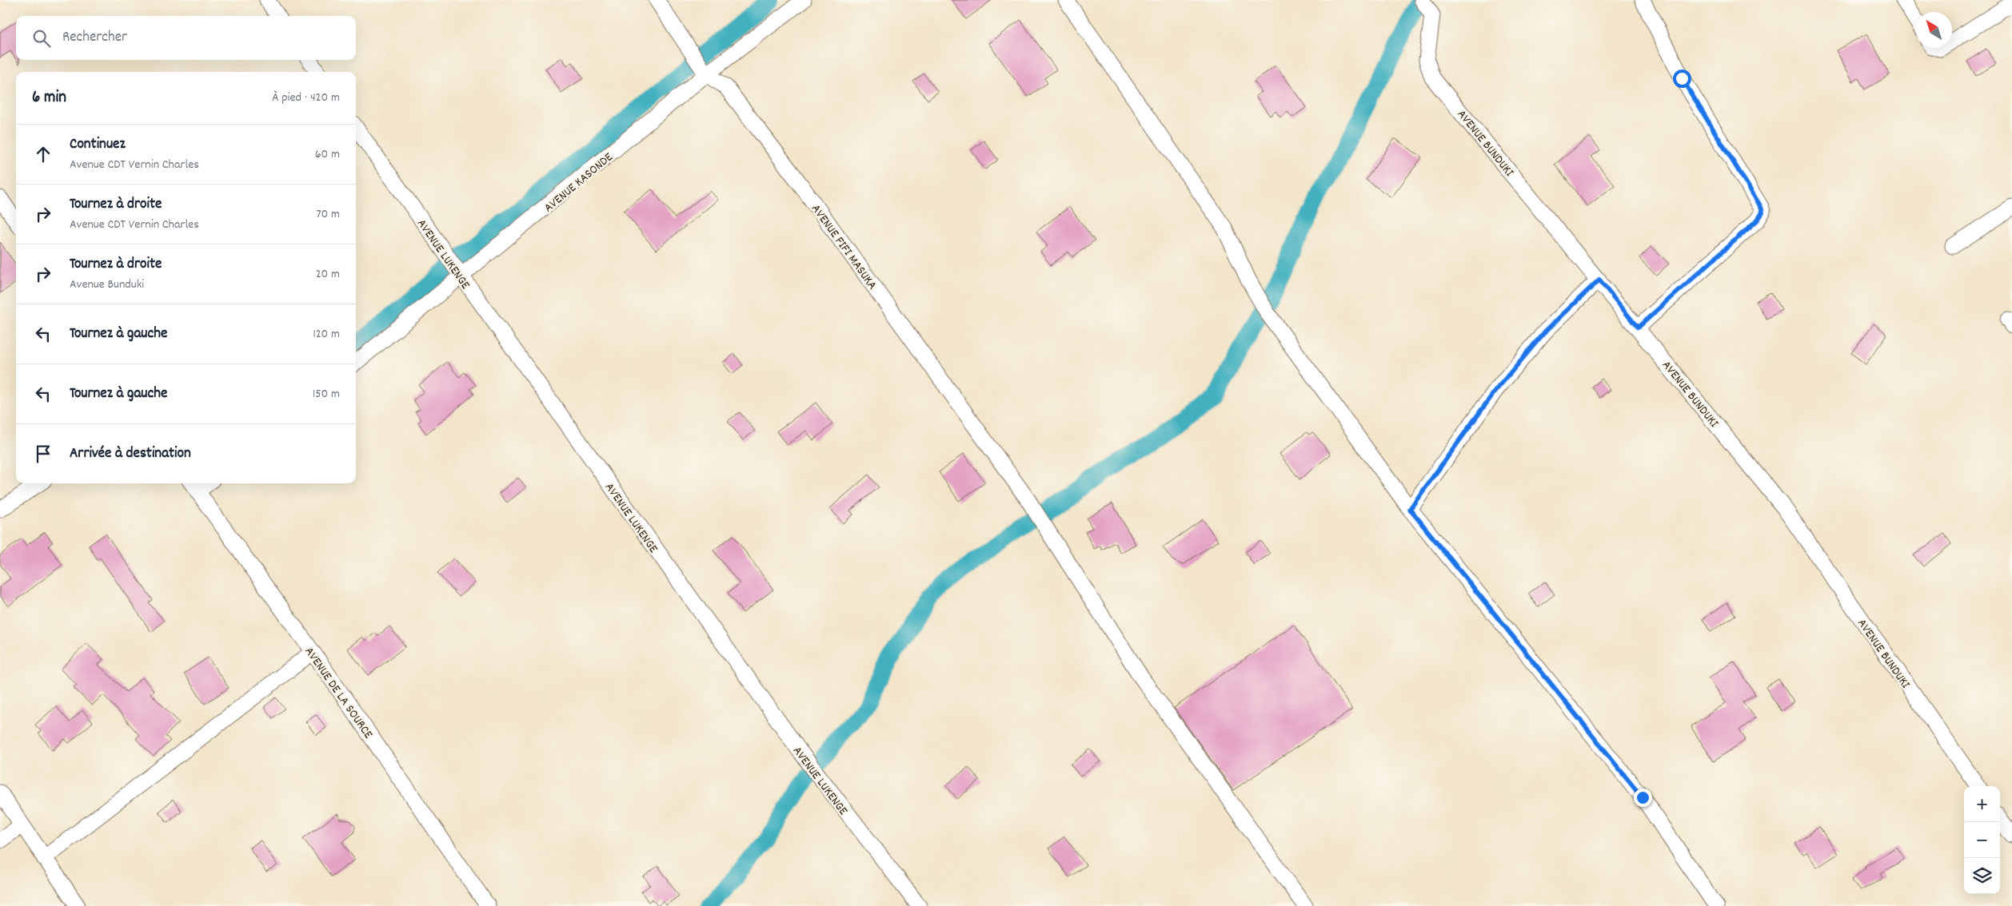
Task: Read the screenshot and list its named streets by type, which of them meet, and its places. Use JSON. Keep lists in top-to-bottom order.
{
  "streets": {
    "street": [
      "AVENUE BUNDUKI",
      "AVENUE KASONDE",
      "AVENUE FIFI MASUKA",
      "AVENUE LUKENGE",
      "AVENUE DE LA SOURCE"
    ]
  },
  "crossings": [
    ["AVENUE KASONDE", "AVENUE FIFI MASUKA"],
    ["AVENUE KASONDE", "AVENUE LUKENGE"]
  ],
  "north": "top left",
  "page": {
    "search": "Rechercher",
    "heading": ["6 min", "À pied · 420 m"],
    "list": [
      ["Continuez", "Avenue CDT Vernin Charles", "60 m"],
      ["Tournez à droite", "Avenue CDT Vernin Charles", "70 m"],
      ["Tournez à droite", "Avenue Bunduki", "20 m"],
      ["Tournez à gauche", "120 m"],
      ["Tournez à gauche", "150 m"],
      "Arrivée à destination"
    ],
    "map_buttons": ["+", "−"]
  }
}
